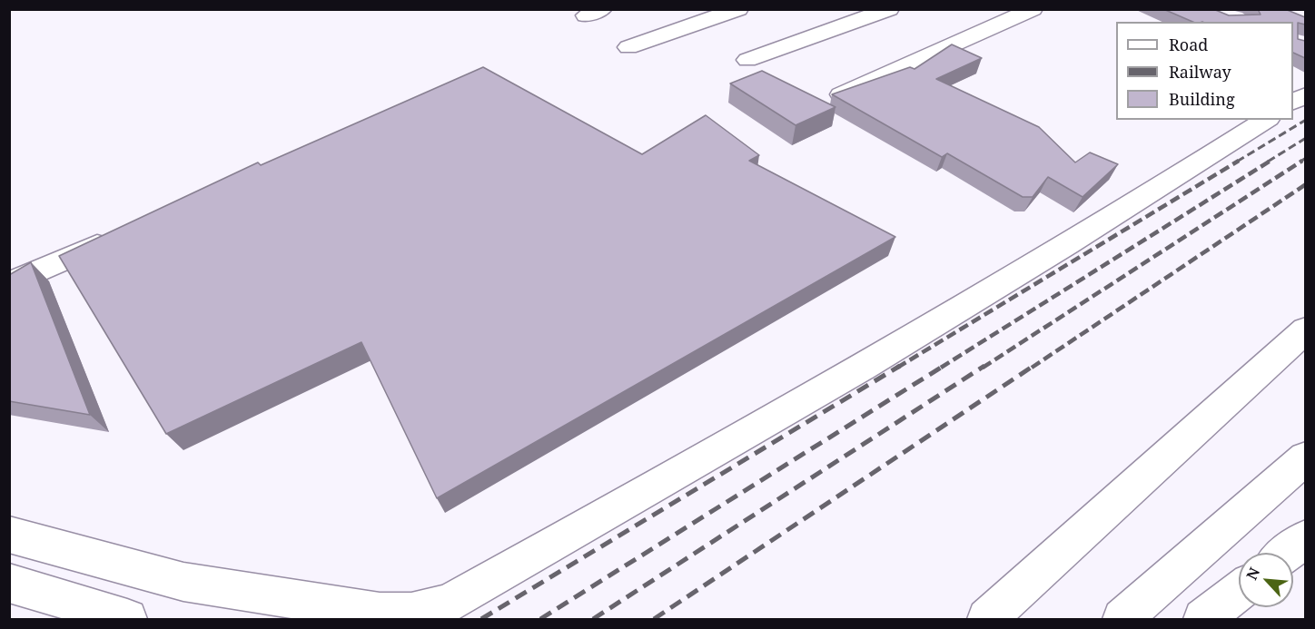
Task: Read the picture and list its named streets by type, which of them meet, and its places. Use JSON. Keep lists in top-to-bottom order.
{
  "legend": ["Road", "Railway", "Building"],
  "north": "top left"
}
